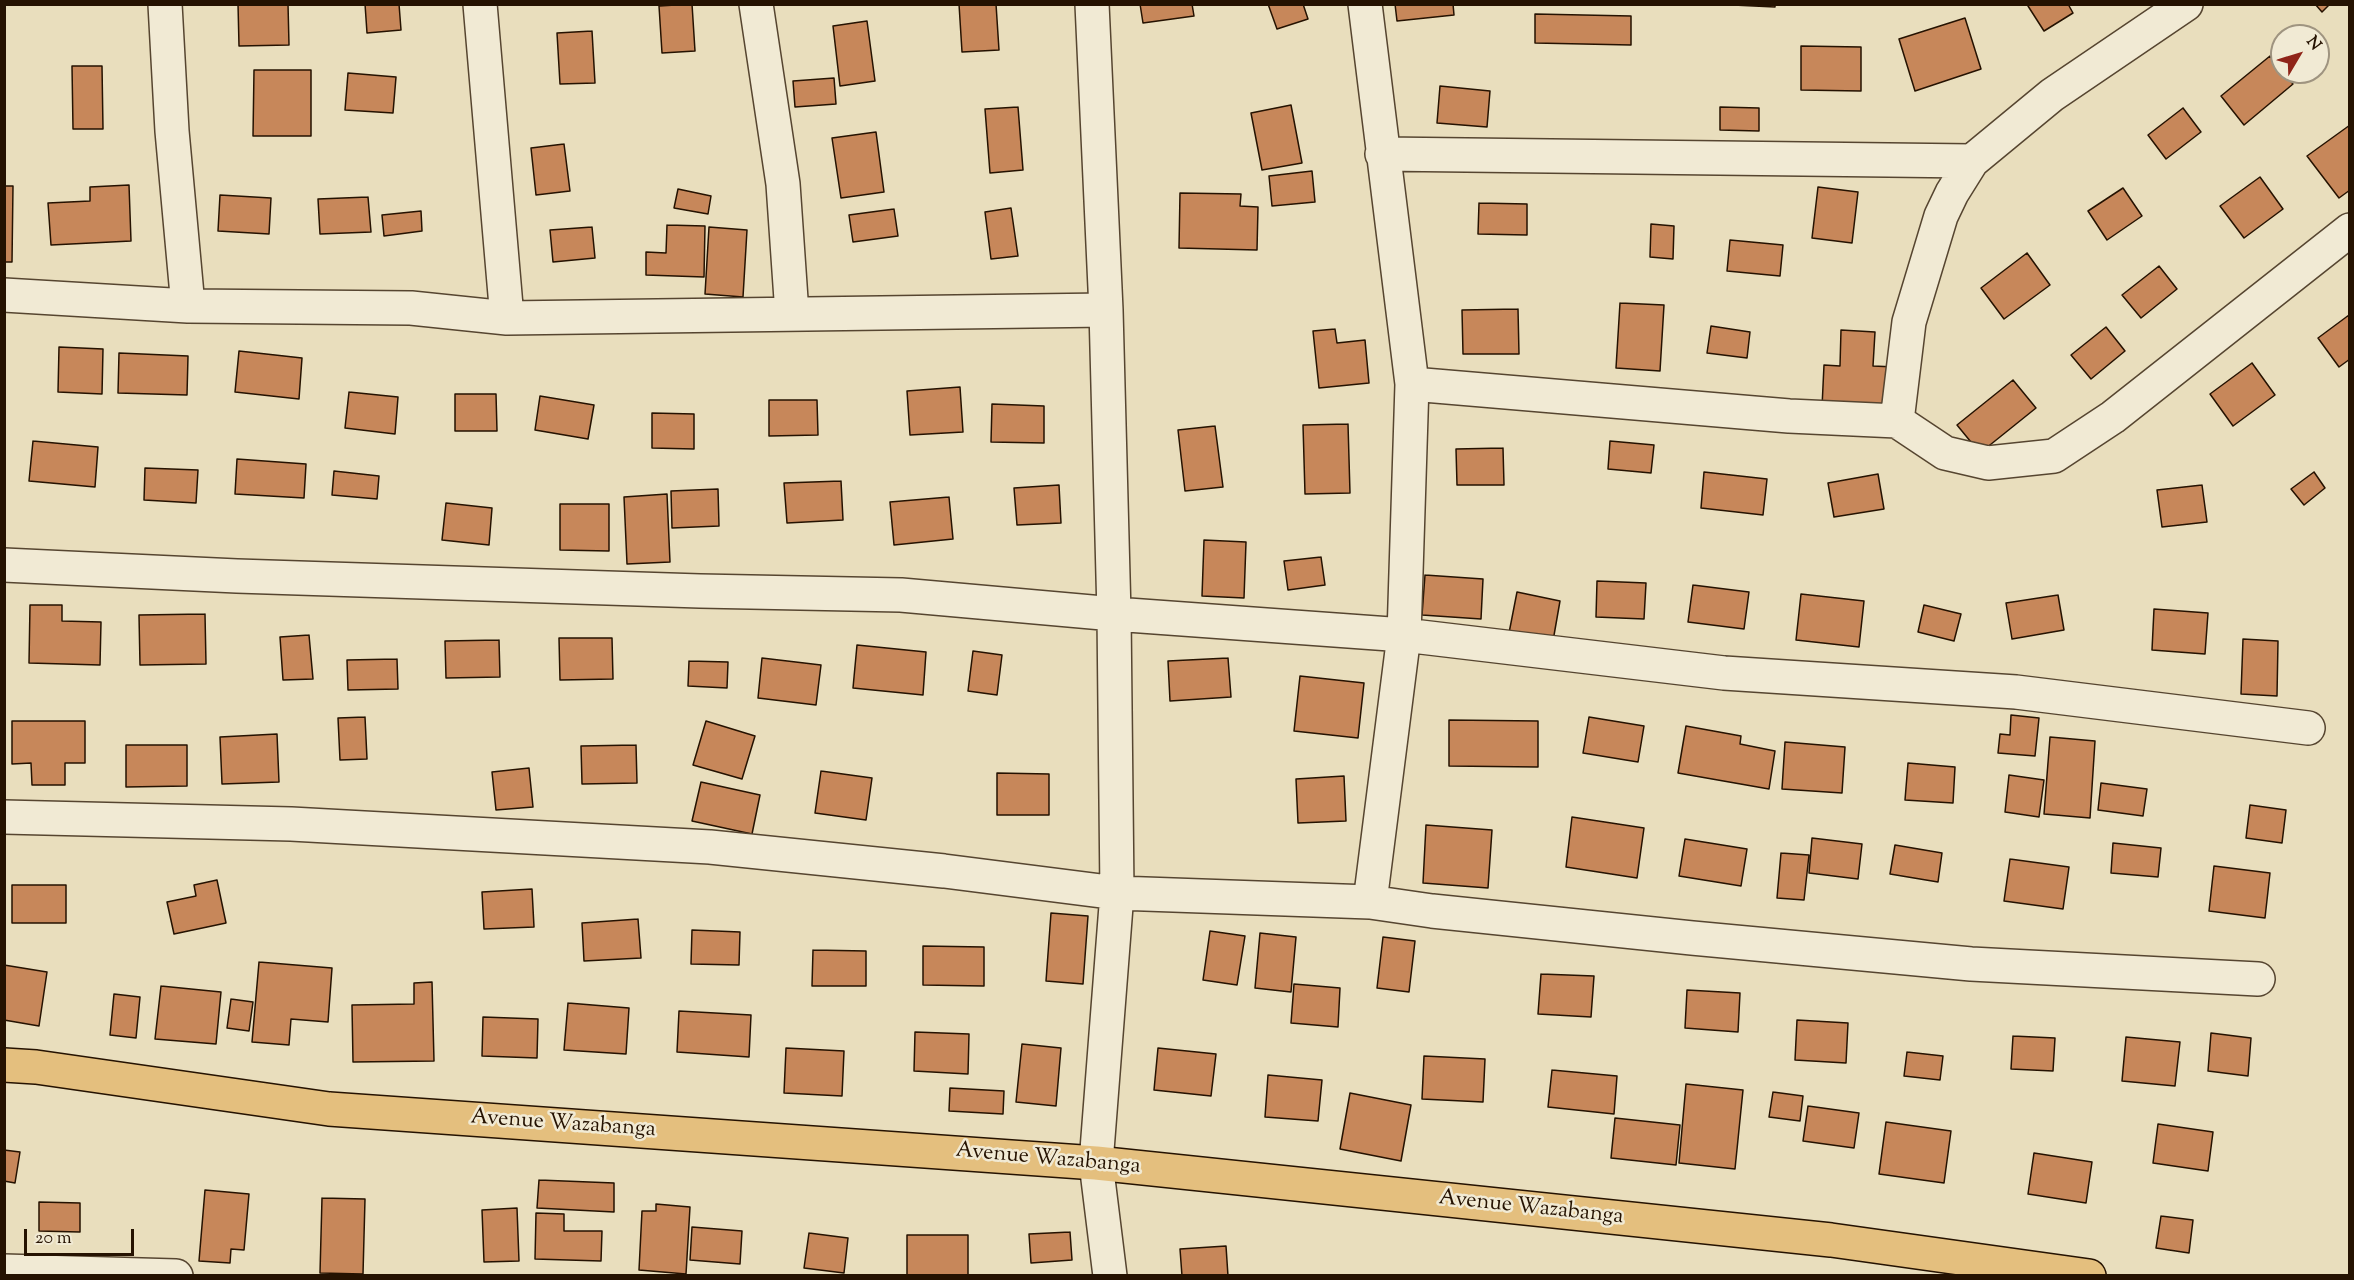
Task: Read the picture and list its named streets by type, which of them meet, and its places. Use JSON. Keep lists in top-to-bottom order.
{
  "streets": {
    "main road": ["Avenue Wazabanga"]
  },
  "scale_bar": "20 m",
  "north": "top right"
}
